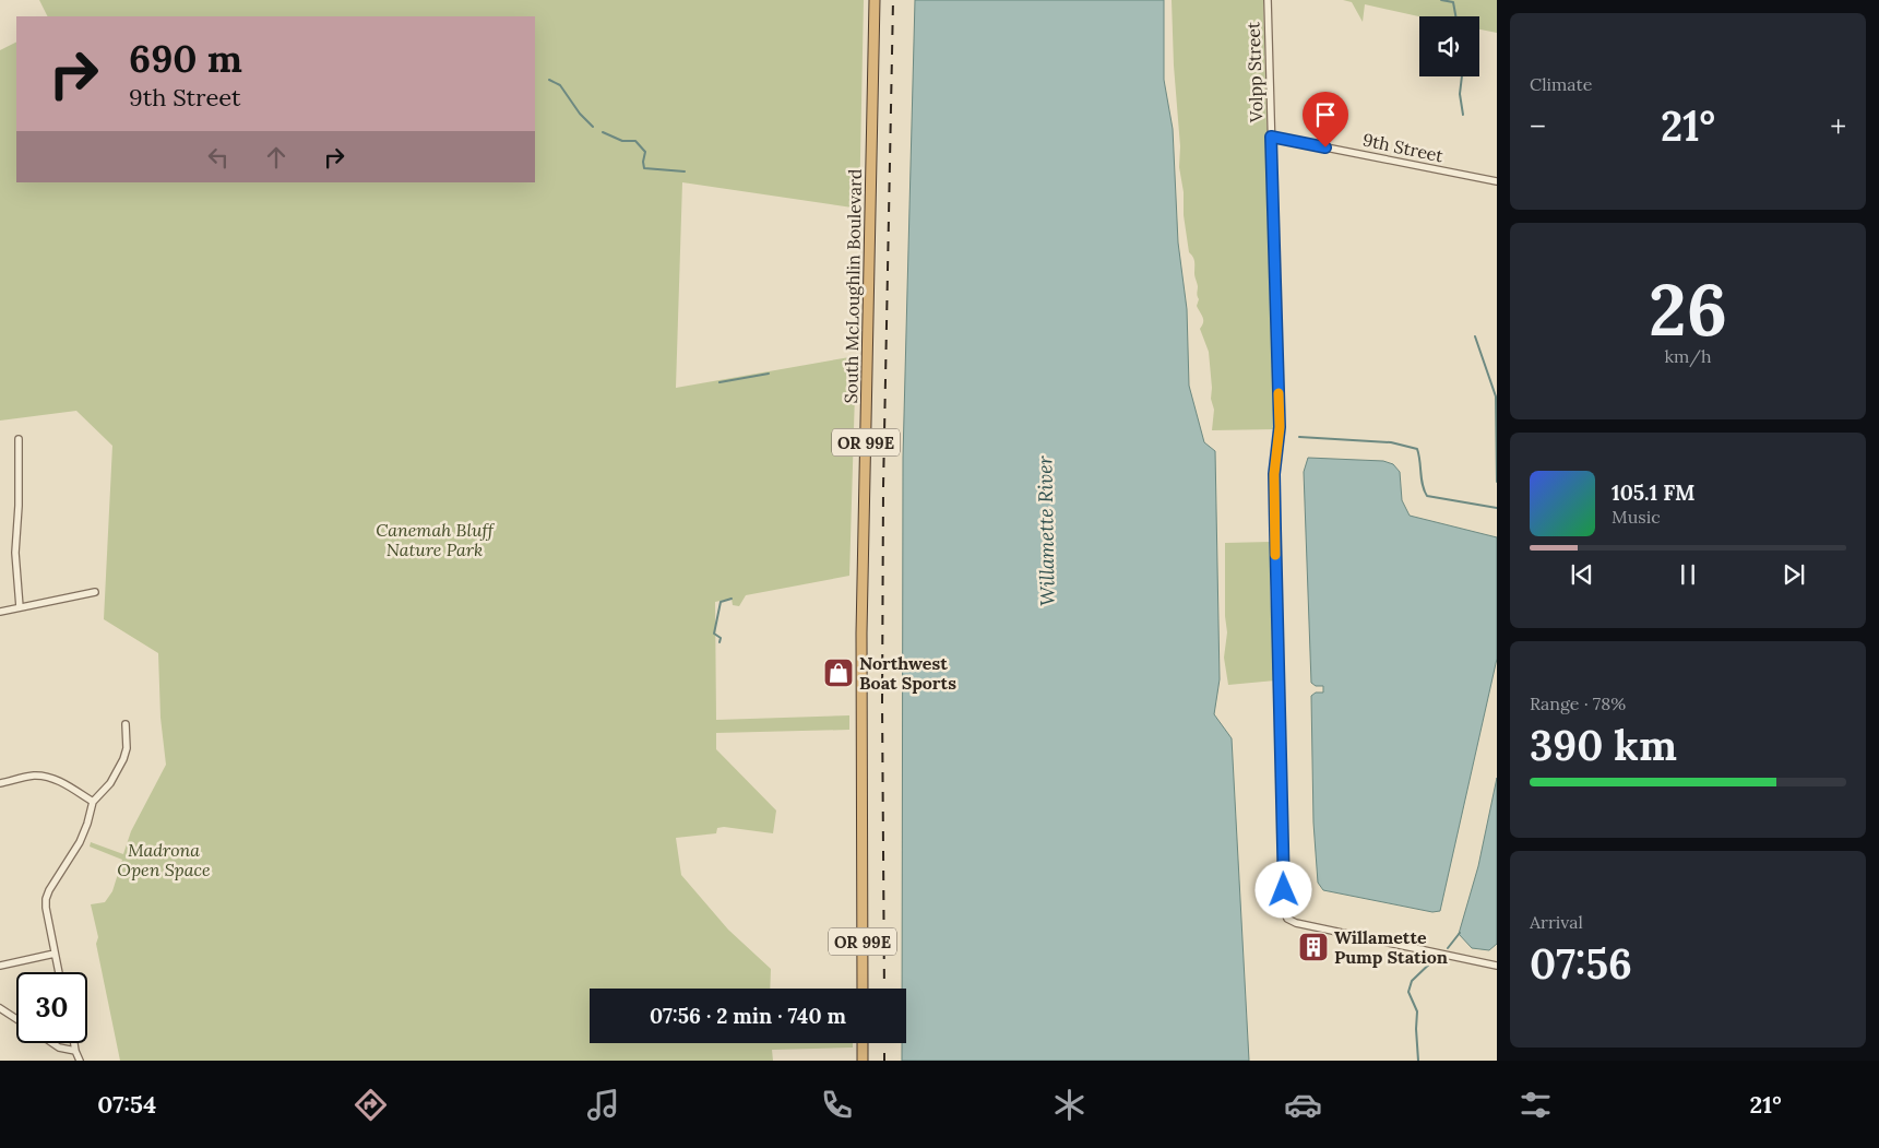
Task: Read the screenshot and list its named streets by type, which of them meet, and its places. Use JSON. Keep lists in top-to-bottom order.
{
  "streets": {
    "highway": ["South McLoughlin Boulevard", "OR 99E"],
    "street": ["Volpp Street", "9th Street"]
  },
  "crossings": [
    ["Volpp Street", "9th Street"]
  ],
  "water": ["Willamette River"],
  "parks": ["Canemah Bluff Nature Park", "Madrona Open Space"],
  "places": {
    "shop": ["Northwest Boat Sports"],
    "building": ["Willamette Pump Station"]
  },
  "page": {
    "tile": [
      "Climate",
      ["26", "km/h"],
      ["Range · 78%", "390 km"],
      ["Arrival", "07:56"]
    ],
    "turn": ["690 m", "9th Street"],
    "heat": ["−", "21°", "+"],
    "song": ["105.1 FM", "Music"],
    "limit": "30",
    "trip": "07:56 · 2 min · 740 m",
    "tabs": ["07:54", "21°"]
  }
}
